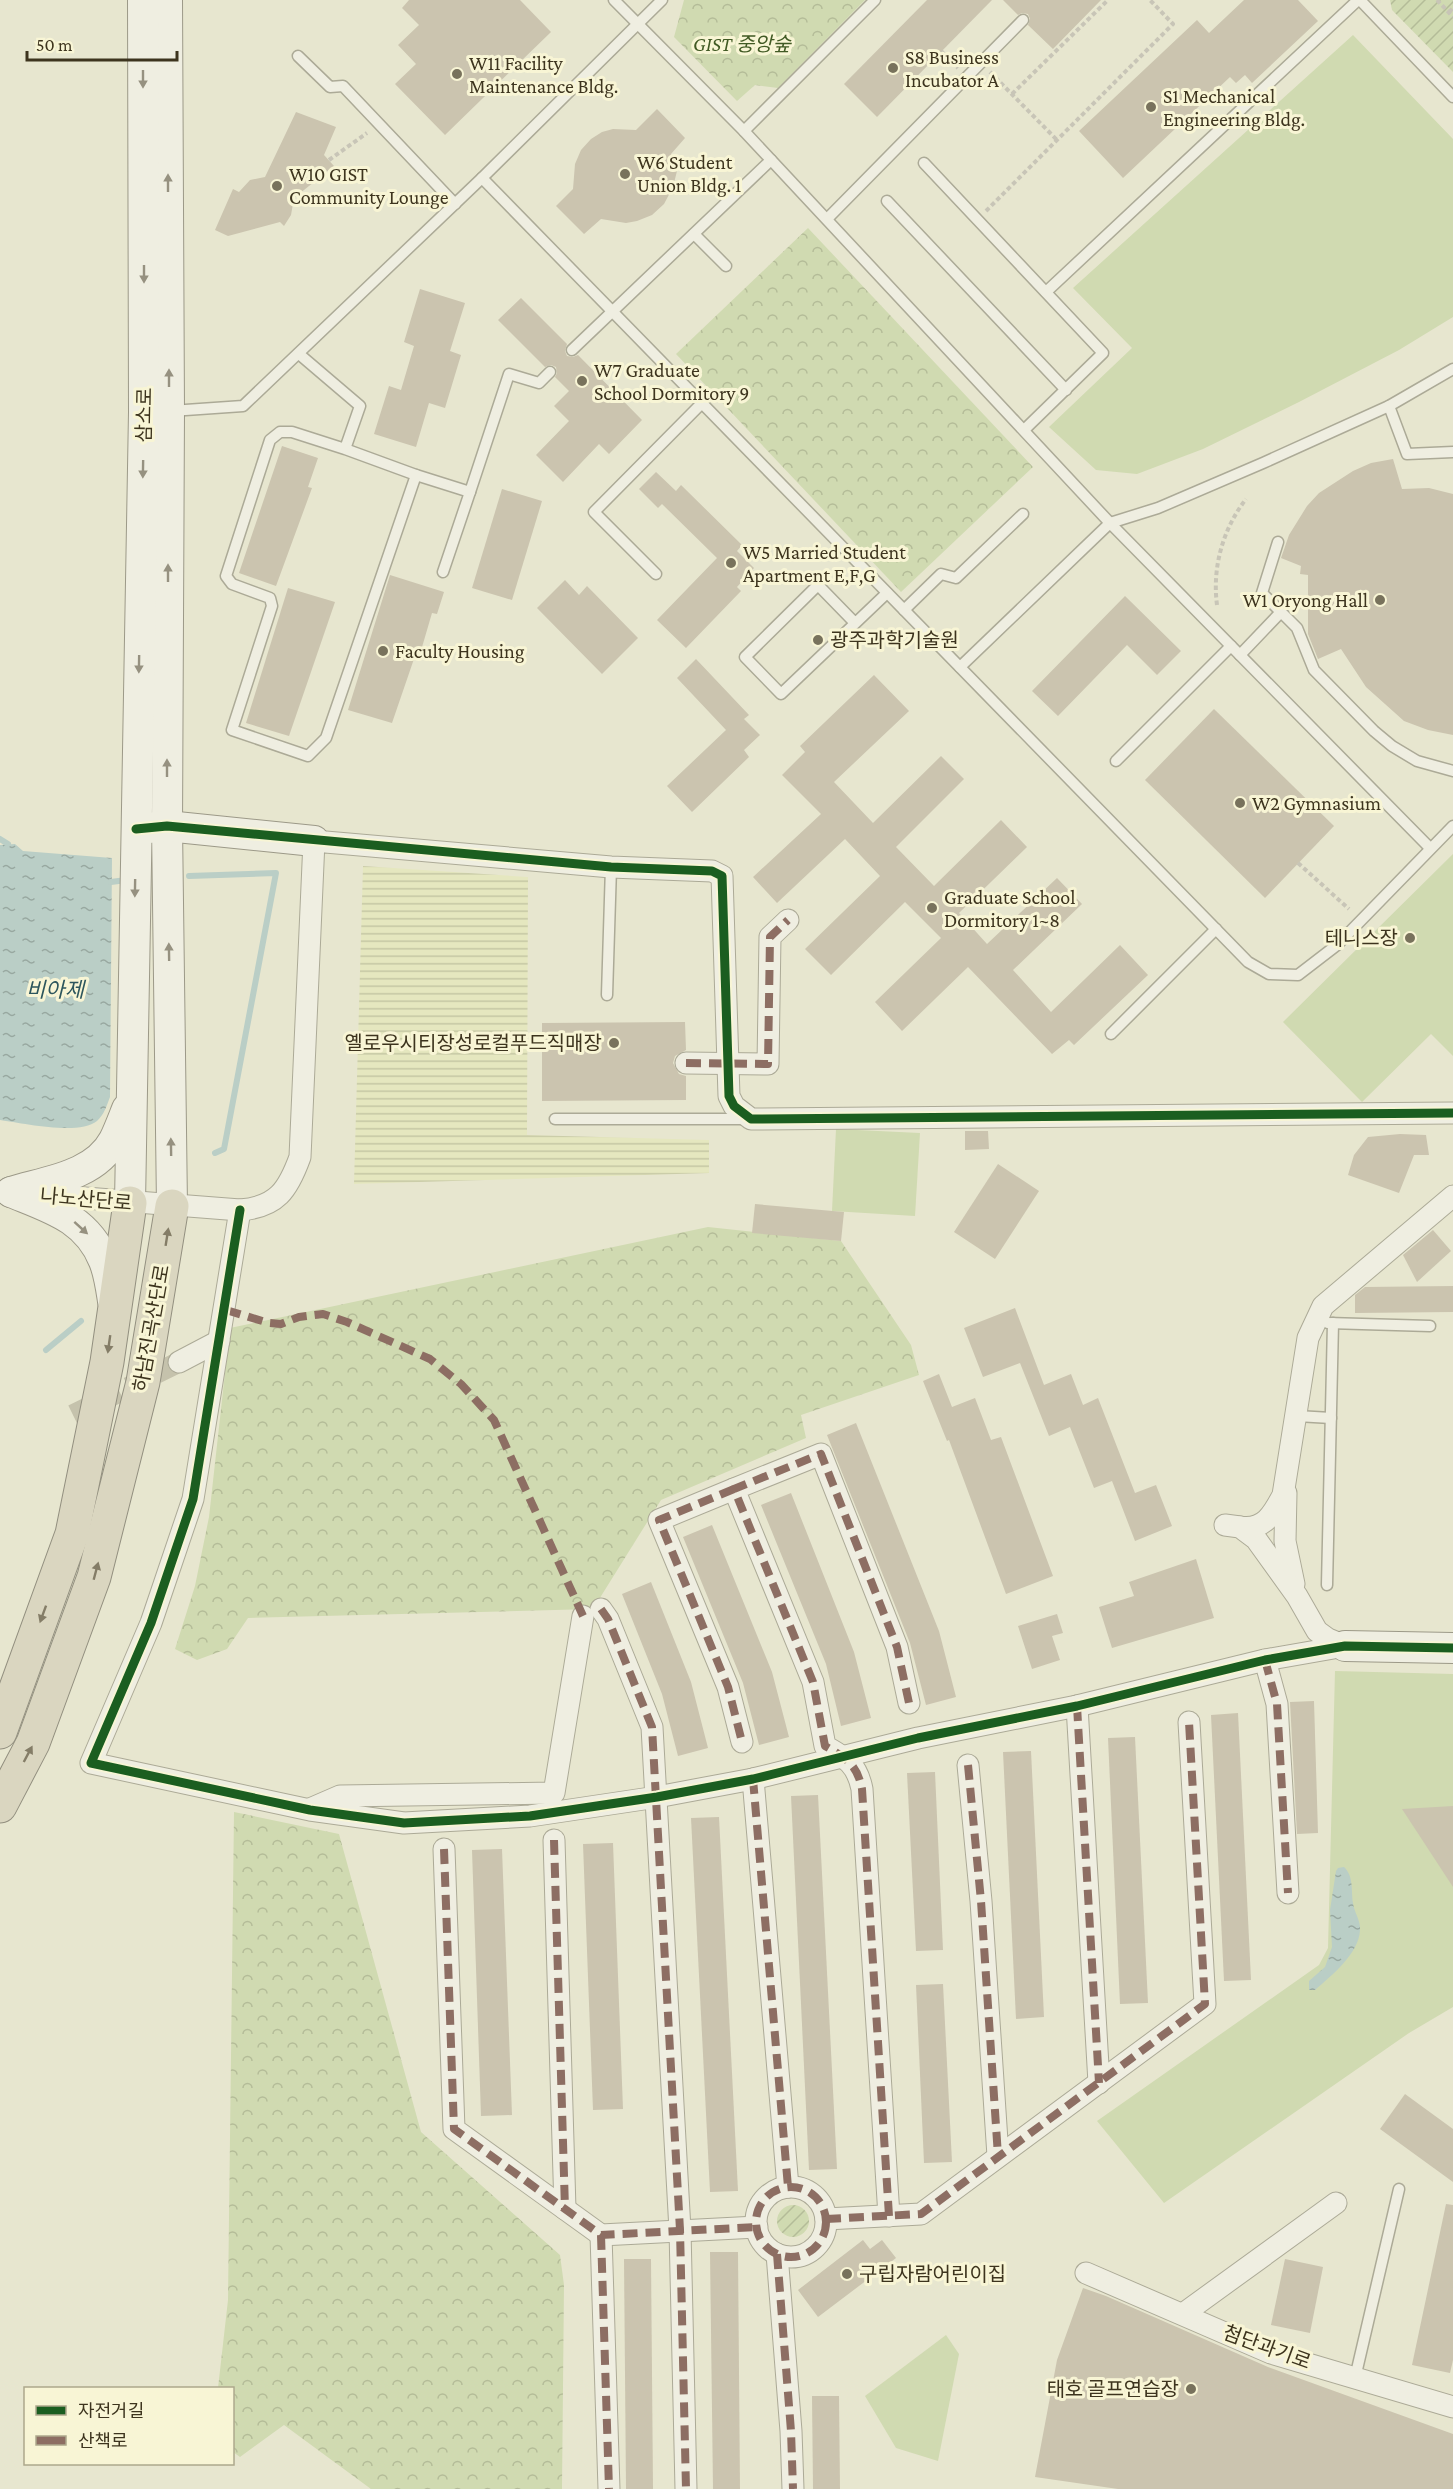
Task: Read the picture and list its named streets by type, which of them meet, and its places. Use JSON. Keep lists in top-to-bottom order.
{
  "streets": {
    "highway": ["하남진곡산단로"],
    "street": ["삼소로", "나노산단로", "첨단과기로"]
  },
  "crossings": [
    ["삼소로", "하남진곡산단로"],
    ["나노산단로", "하남진곡산단로"]
  ],
  "water": ["비아제"],
  "parks": ["GIST 중앙숲"],
  "places": [
    "S8 Business Incubator A",
    "W11 Facility Maintenance Bldg.",
    "S1 Mechanical Engineering Bldg.",
    "W6 Student Union Bldg. 1",
    "W10 GIST Community Lounge",
    "W7 Graduate School Dormitory 9",
    "W5 Married Student Apartment E,F,G",
    "W1 Oryong Hall",
    "광주과학기술원",
    "Faculty Housing",
    "W2 Gymnasium",
    "Graduate School Dormitory 1~8",
    "테니스장",
    "옐로우시티장성로컬푸드직매장",
    "구립자람어린이집",
    "태호 골프연습장"
  ],
  "legend": ["자전거길", "산책로"],
  "scale_bar": "50 m"
}
